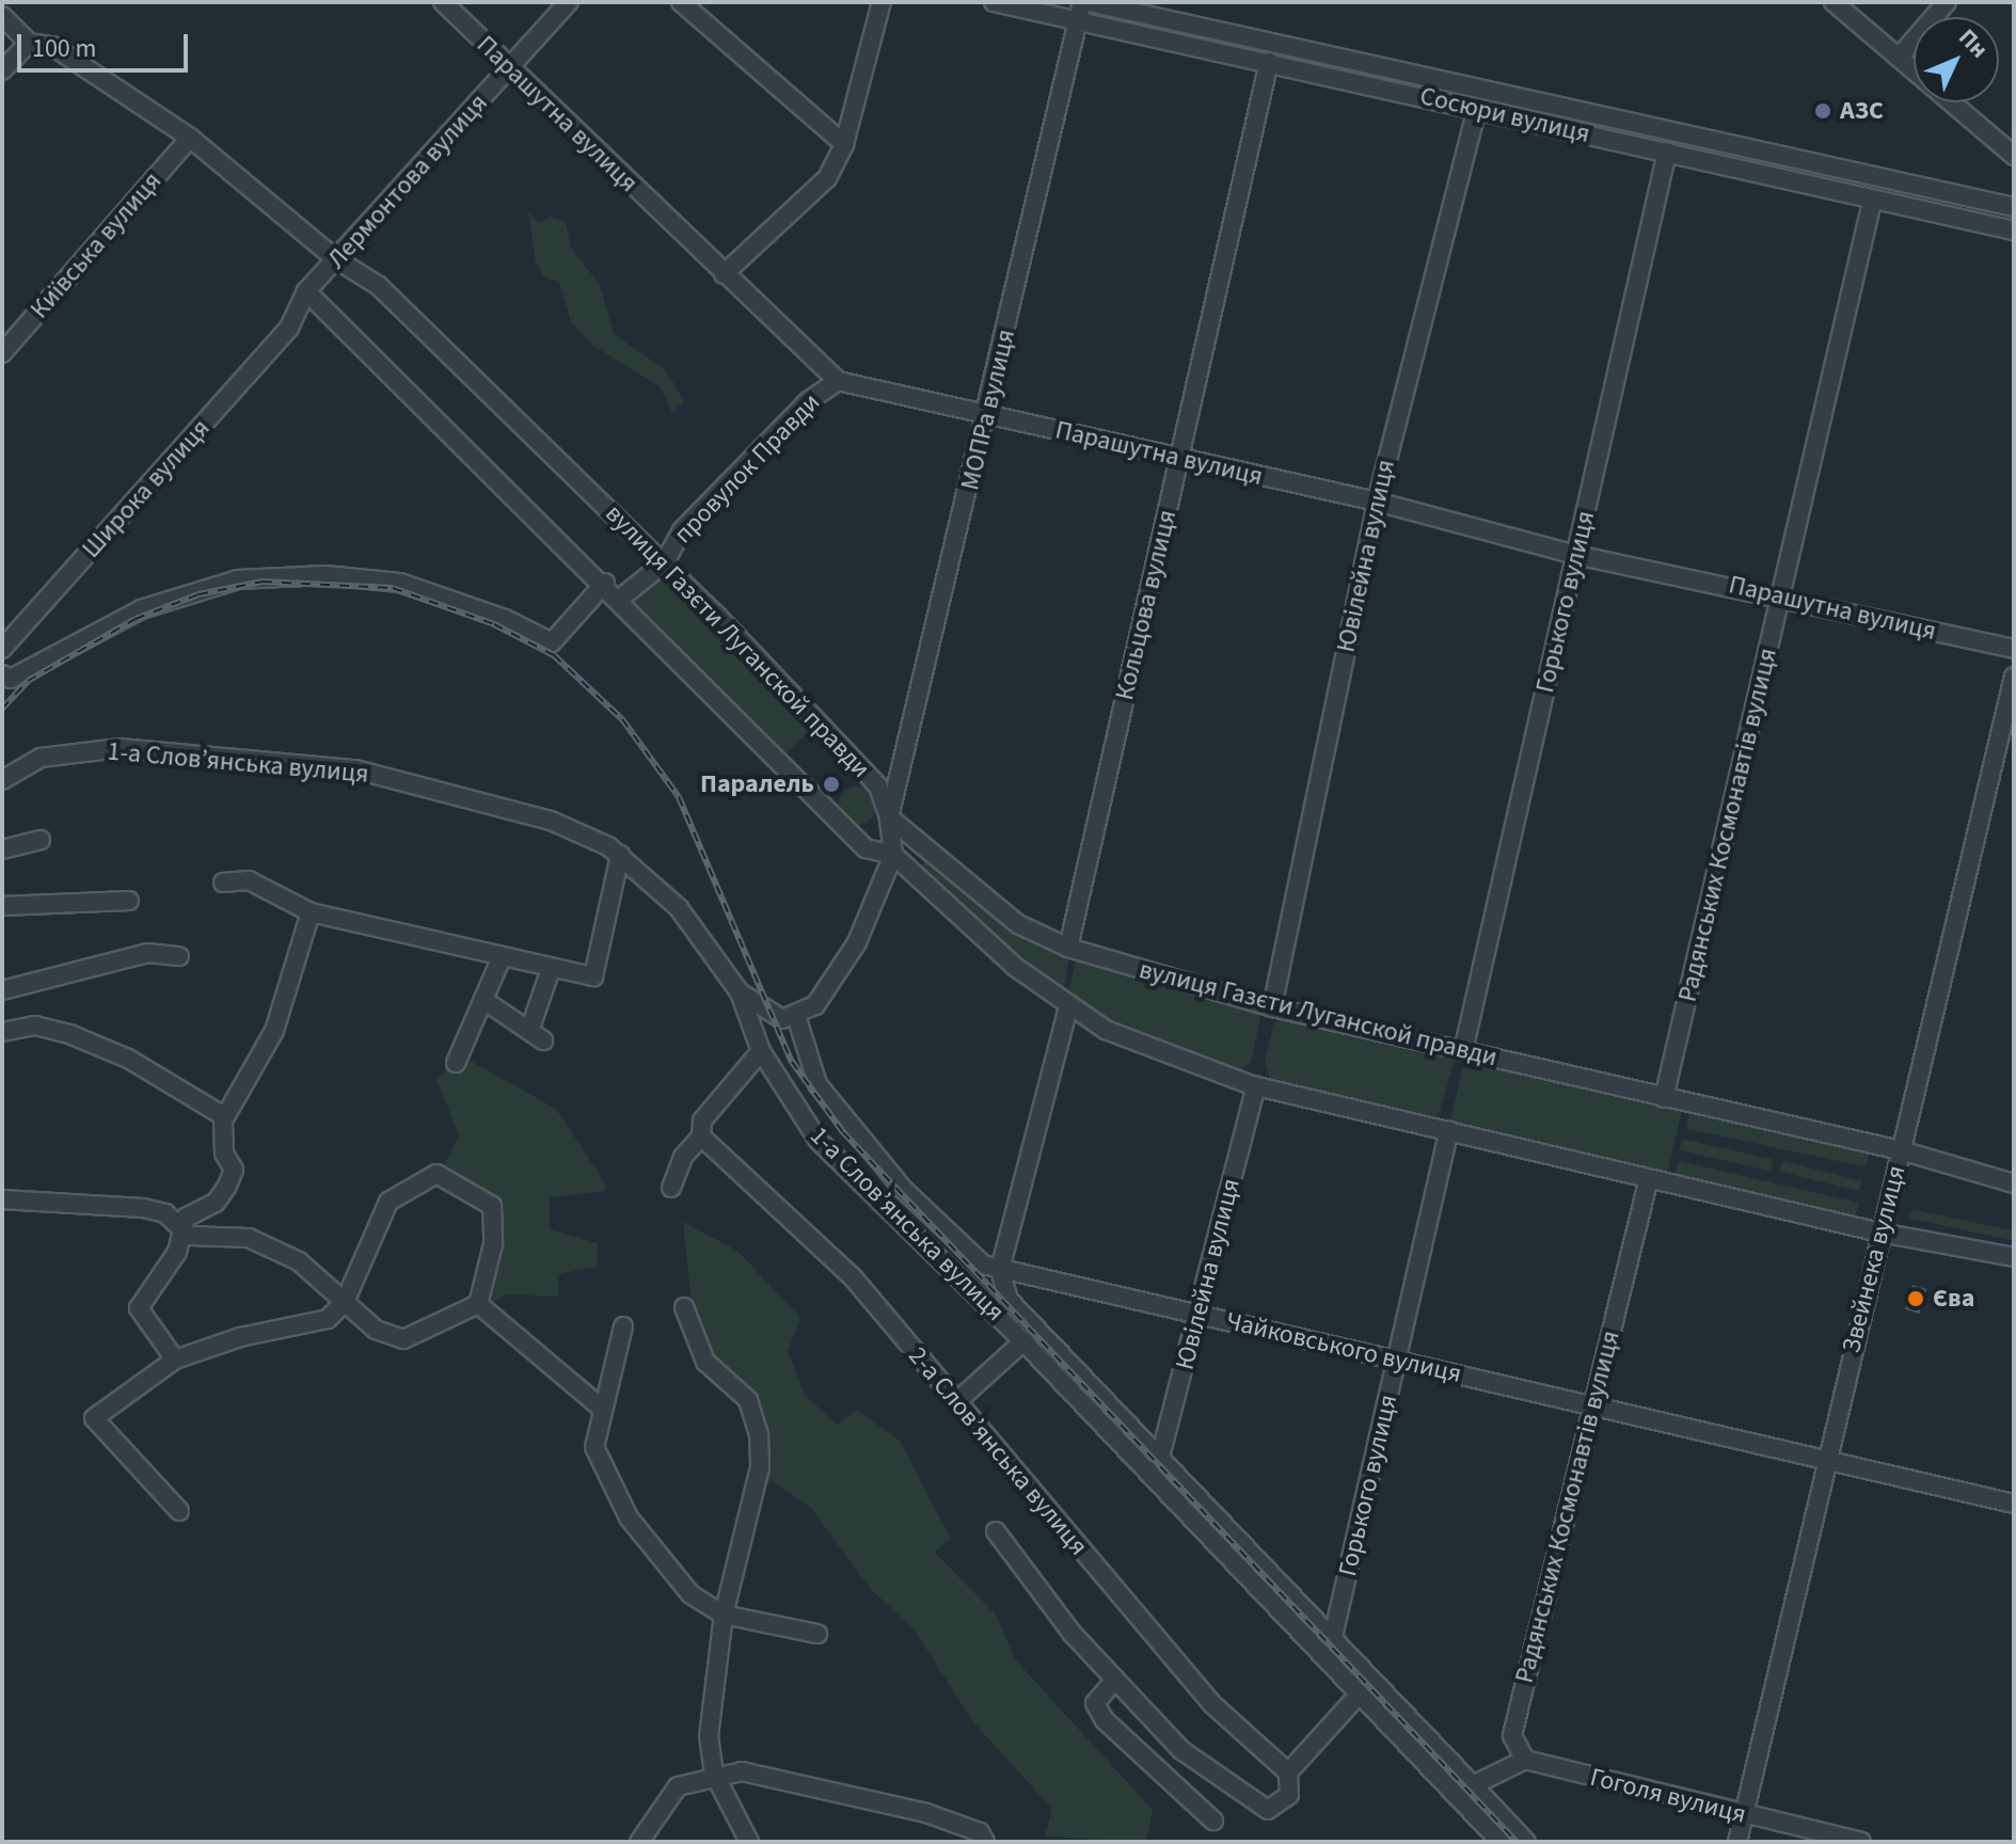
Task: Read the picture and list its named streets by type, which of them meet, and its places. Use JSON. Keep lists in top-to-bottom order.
{
  "streets": {
    "street": [
      "Парашутна вулиця",
      "Сосюри вулиця",
      "Лермонтова вулиця",
      "Київська вулиця",
      "МОПРа вулиця",
      "провулок Правди",
      "Широка вулиця",
      "Ювілейна вулиця",
      "Горького вулиця",
      "Кольцова вулиця",
      "вулиця Газєти Луганской правди",
      "1-а Слов’янська вулиця",
      "Радянських Космонавтів вулиця",
      "Звейнека вулиця",
      "Чайковського вулиця",
      "2-а Слов’янська вулиця",
      "Гоголя вулиця"
    ]
  },
  "crossings": [
    ["Парашутна вулиця", "Лермонтова вулиця"],
    ["Парашутна вулиця", "МОПРа вулиця"],
    ["Парашутна вулиця", "провулок Правди"],
    ["Парашутна вулиця", "Ювілейна вулиця"],
    ["Парашутна вулиця", "Горького вулиця"],
    ["Парашутна вулиця", "Кольцова вулиця"],
    ["Парашутна вулиця", "Радянських Космонавтів вулиця"],
    ["Сосюри вулиця", "МОПРа вулиця"],
    ["Сосюри вулиця", "Ювілейна вулиця"],
    ["Сосюри вулиця", "Горького вулиця"],
    ["Сосюри вулиця", "Кольцова вулиця"],
    ["Сосюри вулиця", "Радянських Космонавтів вулиця"],
    ["Лермонтова вулиця", "Широка вулиця"],
    ["Лермонтова вулиця", "вулиця Газєти Луганской правди"],
    ["Київська вулиця", "вулиця Газєти Луганской правди"],
    ["МОПРа вулиця", "вулиця Газєти Луганской правди"],
    ["провулок Правди", "вулиця Газєти Луганской правди"],
    ["Ювілейна вулиця", "вулиця Газєти Луганской правди"],
    ["Ювілейна вулиця", "Чайковського вулиця"],
    ["Горького вулиця", "вулиця Газєти Луганской правди"],
    ["Горького вулиця", "Чайковського вулиця"],
    ["Кольцова вулиця", "вулиця Газєти Луганской правди"],
    ["вулиця Газєти Луганской правди", "Радянських Космонавтів вулиця"],
    ["вулиця Газєти Луганской правди", "Звейнека вулиця"],
    ["Радянських Космонавтів вулиця", "Чайковського вулиця"],
    ["Радянських Космонавтів вулиця", "Гоголя вулиця"],
    ["Звейнека вулиця", "Чайковського вулиця"],
    ["Звейнека вулиця", "Гоголя вулиця"]
  ],
  "places": ["АЗС", "Паралель", "Єва"],
  "scale_bar": "100 m",
  "north": "top right"
}
